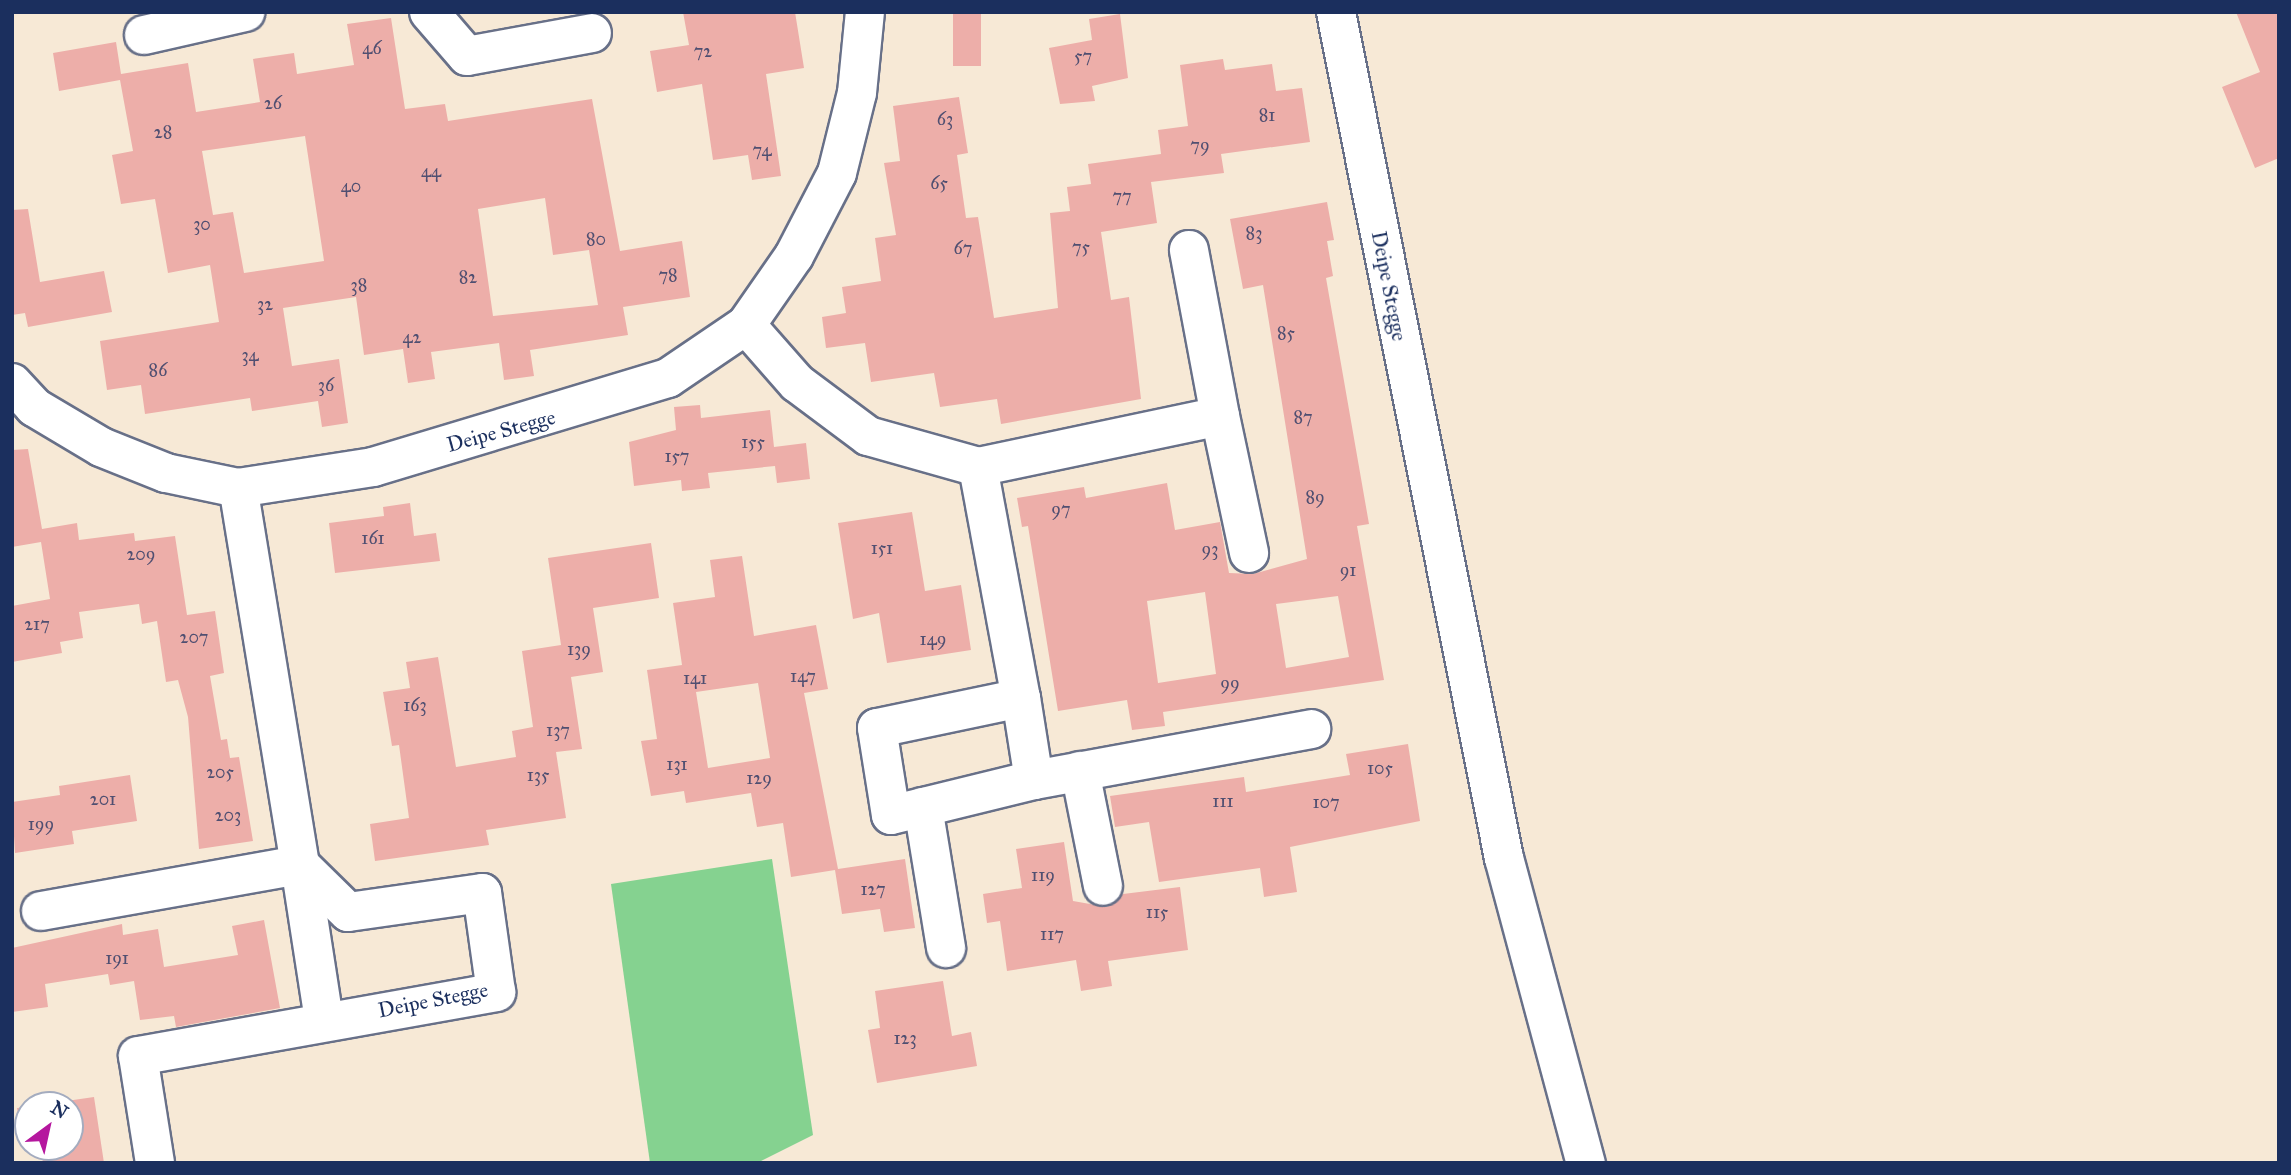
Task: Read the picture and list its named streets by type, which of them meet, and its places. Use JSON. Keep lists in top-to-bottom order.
{
  "streets": {
    "street": ["Deipe Stegge"]
  },
  "house_numbers": [
    "46",
    "72",
    "57",
    "26",
    "81",
    "63",
    "28",
    "79",
    "74",
    "44",
    "65",
    "40",
    "77",
    "30",
    "83",
    "80",
    "75",
    "67",
    "78",
    "82",
    "38",
    "32",
    "85",
    "42",
    "34",
    "86",
    "36",
    "87",
    "155",
    "157",
    "89",
    "97",
    "161",
    "151",
    "93",
    "209",
    "91",
    "217",
    "207",
    "149",
    "139",
    "147",
    "141",
    "99",
    "163",
    "137",
    "131",
    "105",
    "205",
    "135",
    "129",
    "201",
    "111",
    "107",
    "203",
    "199",
    "119",
    "127",
    "115",
    "117",
    "191",
    "123"
  ],
  "north": "top right"
}
